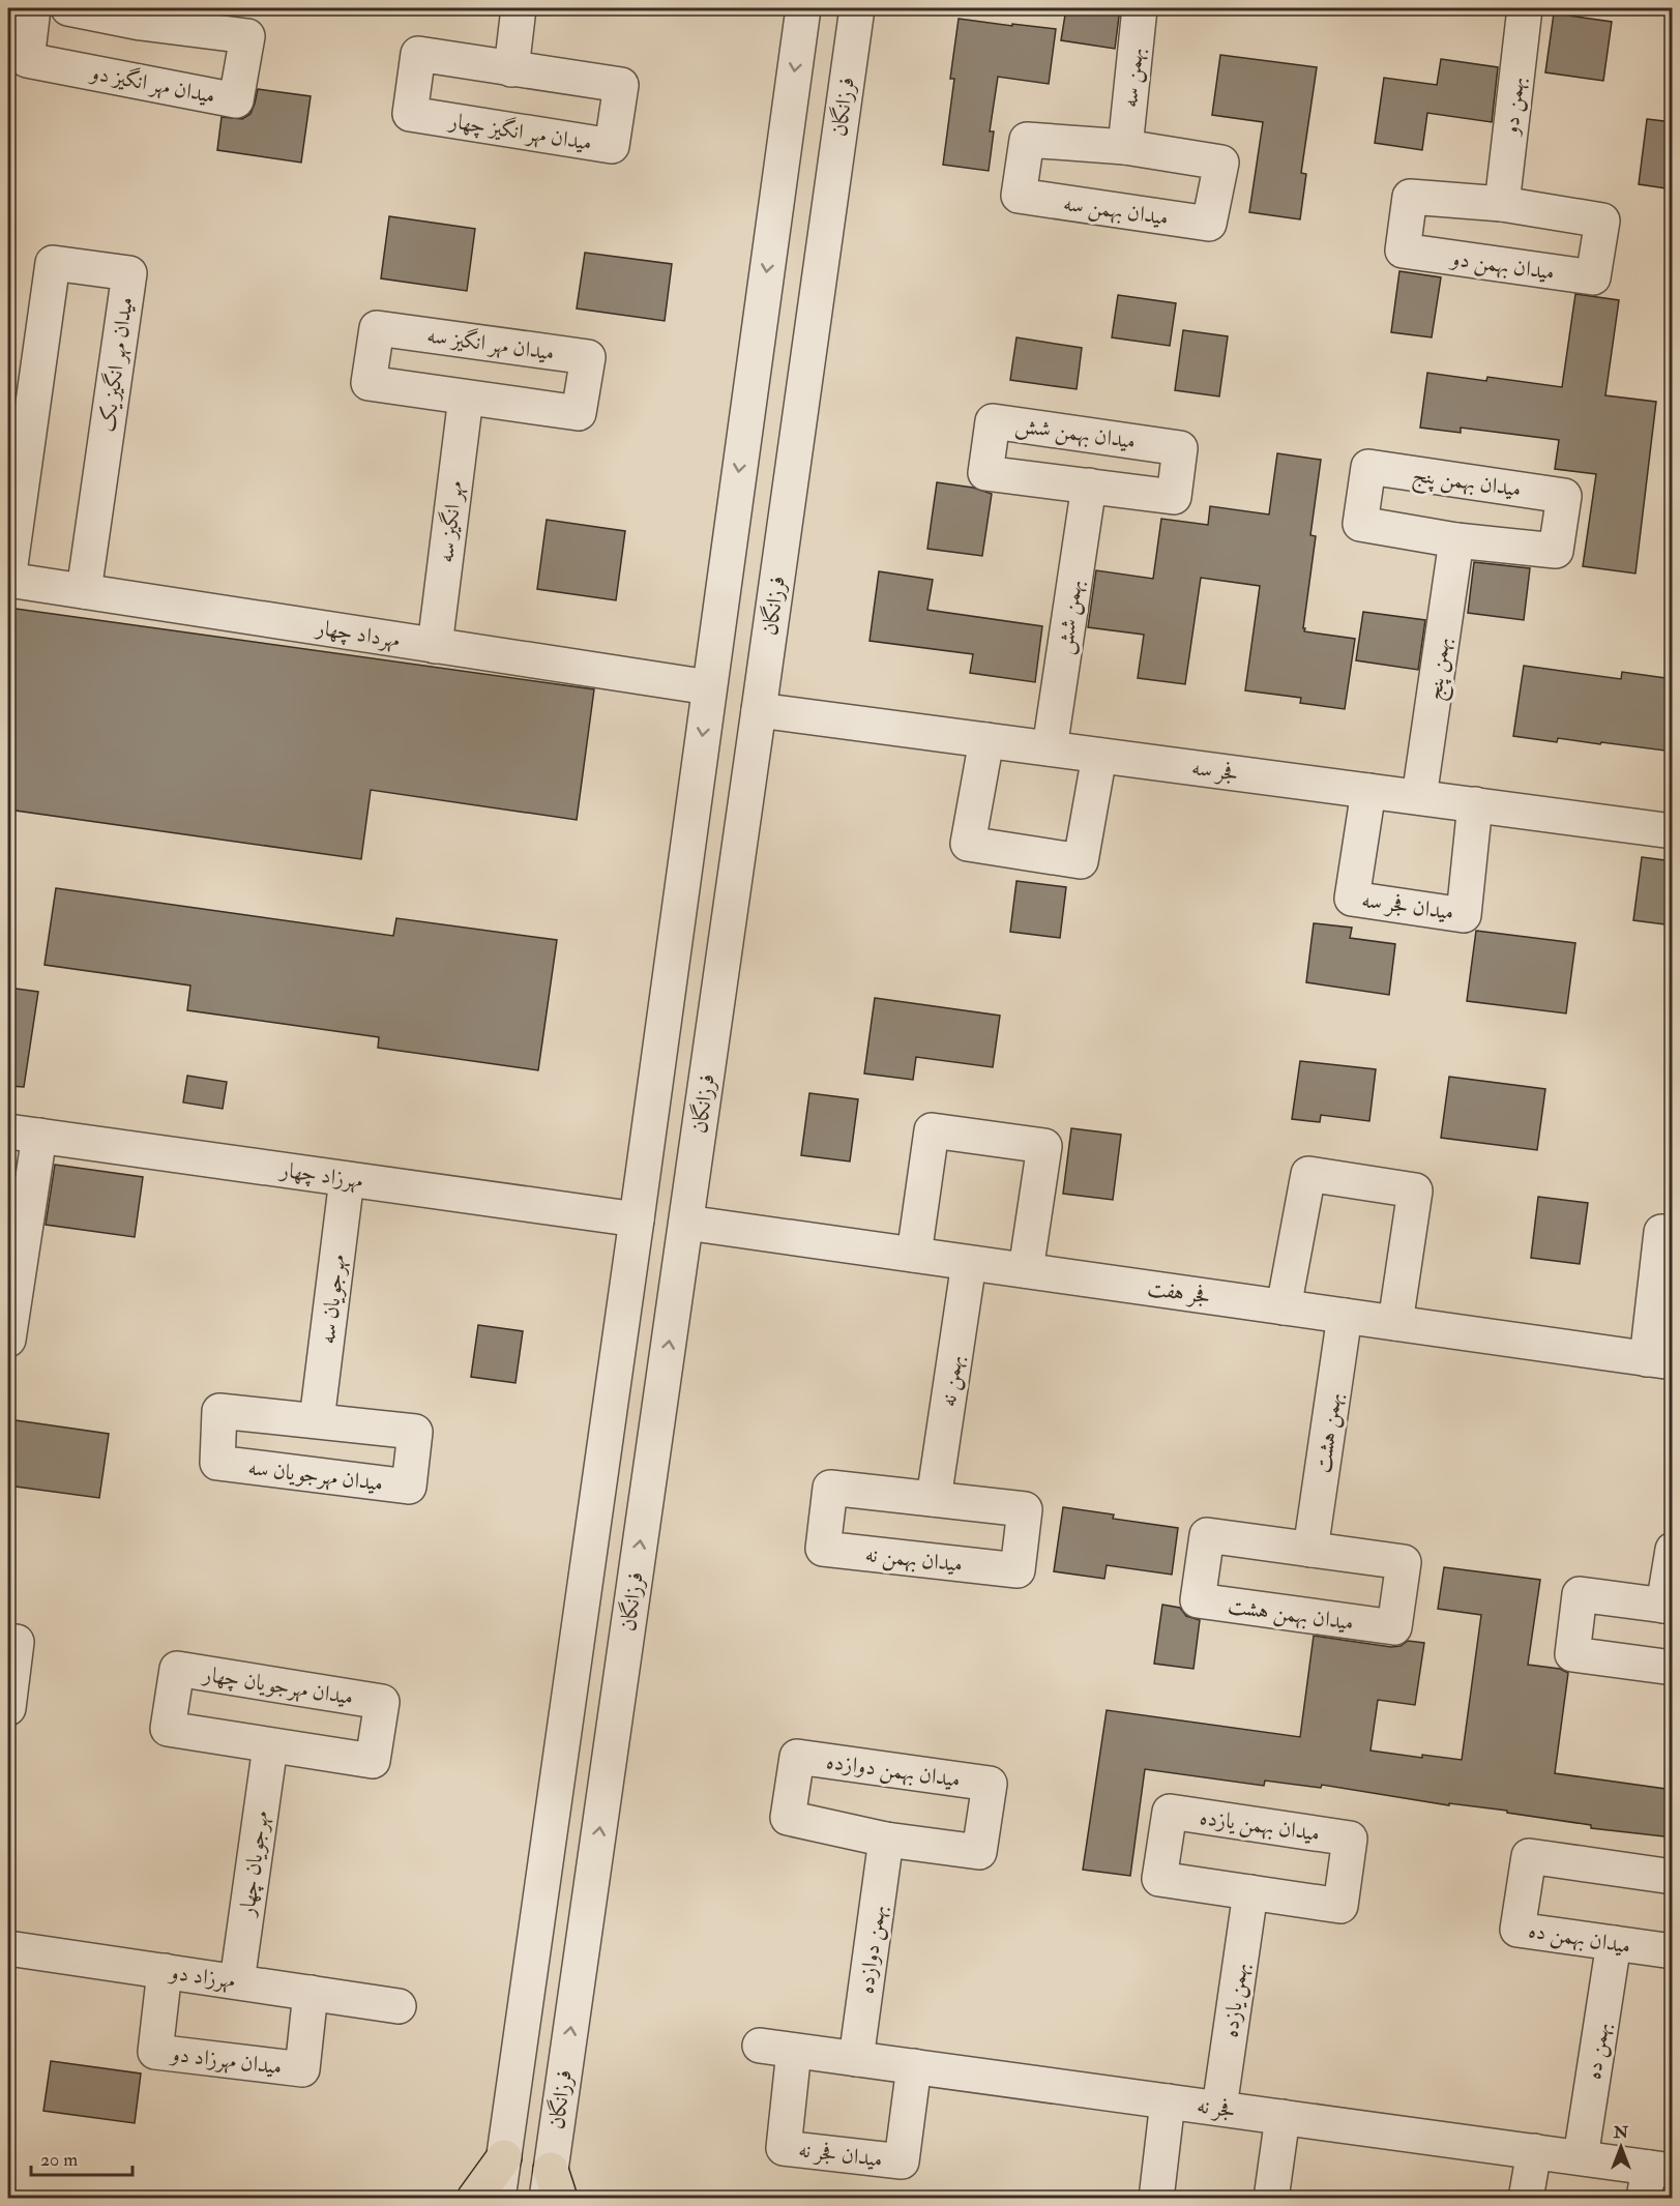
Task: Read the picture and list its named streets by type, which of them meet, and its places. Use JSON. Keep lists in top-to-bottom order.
{
  "streets": {
    "street": [
      "بهمن سه",
      "میدان مهر انگیز دو",
      "بهمن دو",
      "فرزانگان",
      "میدان مهر انگیز چهار",
      "میدان بهمن سه",
      "میدان بهمن دو",
      "میدان مهر انگیز سه",
      "میدان مهر انگیز یک",
      "میدان بهمن شش",
      "میدان بهمن پنج",
      "مهر انگیز سه",
      "بهمن شش",
      "مهرداد چهار",
      "بهمن پنج",
      "فجر سه",
      "میدان فجر سه",
      "مهرزاد چهار",
      "فجر هفت",
      "مهرجویان سه",
      "بهمن نه",
      "بهمن هشت",
      "میدان مهرجویان سه",
      "میدان بهمن نه",
      "میدان بهمن هشت",
      "میدان مهرجویان چهار",
      "میدان بهمن دوازده",
      "میدان بهمن یازده",
      "مهرجویان چهار",
      "میدان بهمن ده",
      "بهمن دوازده",
      "مهرزاد دو",
      "بهمن یازده",
      "بهمن ده",
      "میدان مهرزاد دو",
      "فجر نه",
      "میدان فجر نه"
    ]
  },
  "crossings": [
    ["بهمن سه", "میدان بهمن سه"],
    ["بهمن دو", "میدان بهمن دو"],
    ["فرزانگان", "فجر سه"],
    ["فرزانگان", "فجر هفت"],
    ["میدان مهر انگیز سه", "مهر انگیز سه"],
    ["میدان مهر انگیز یک", "مهرداد چهار"],
    ["میدان بهمن شش", "بهمن شش"],
    ["میدان بهمن پنج", "بهمن پنج"],
    ["مهر انگیز سه", "مهرداد چهار"],
    ["بهمن شش", "فجر سه"],
    ["بهمن پنج", "فجر سه"],
    ["فجر سه", "میدان فجر سه"],
    ["مهرزاد چهار", "مهرجویان سه"],
    ["فجر هفت", "بهمن نه"],
    ["فجر هفت", "بهمن هشت"],
    ["مهرجویان سه", "میدان مهرجویان سه"],
    ["بهمن نه", "میدان بهمن نه"],
    ["بهمن هشت", "میدان بهمن هشت"],
    ["میدان مهرجویان چهار", "مهرجویان چهار"],
    ["میدان بهمن دوازده", "بهمن دوازده"],
    ["میدان بهمن یازده", "بهمن یازده"],
    ["مهرجویان چهار", "مهرزاد دو"],
    ["میدان بهمن ده", "بهمن ده"],
    ["بهمن دوازده", "فجر نه"],
    ["مهرزاد دو", "میدان مهرزاد دو"],
    ["بهمن یازده", "فجر نه"],
    ["بهمن ده", "فجر نه"],
    ["فجر نه", "میدان فجر نه"]
  ],
  "scale_bar": "20 m",
  "north": "top"
}
